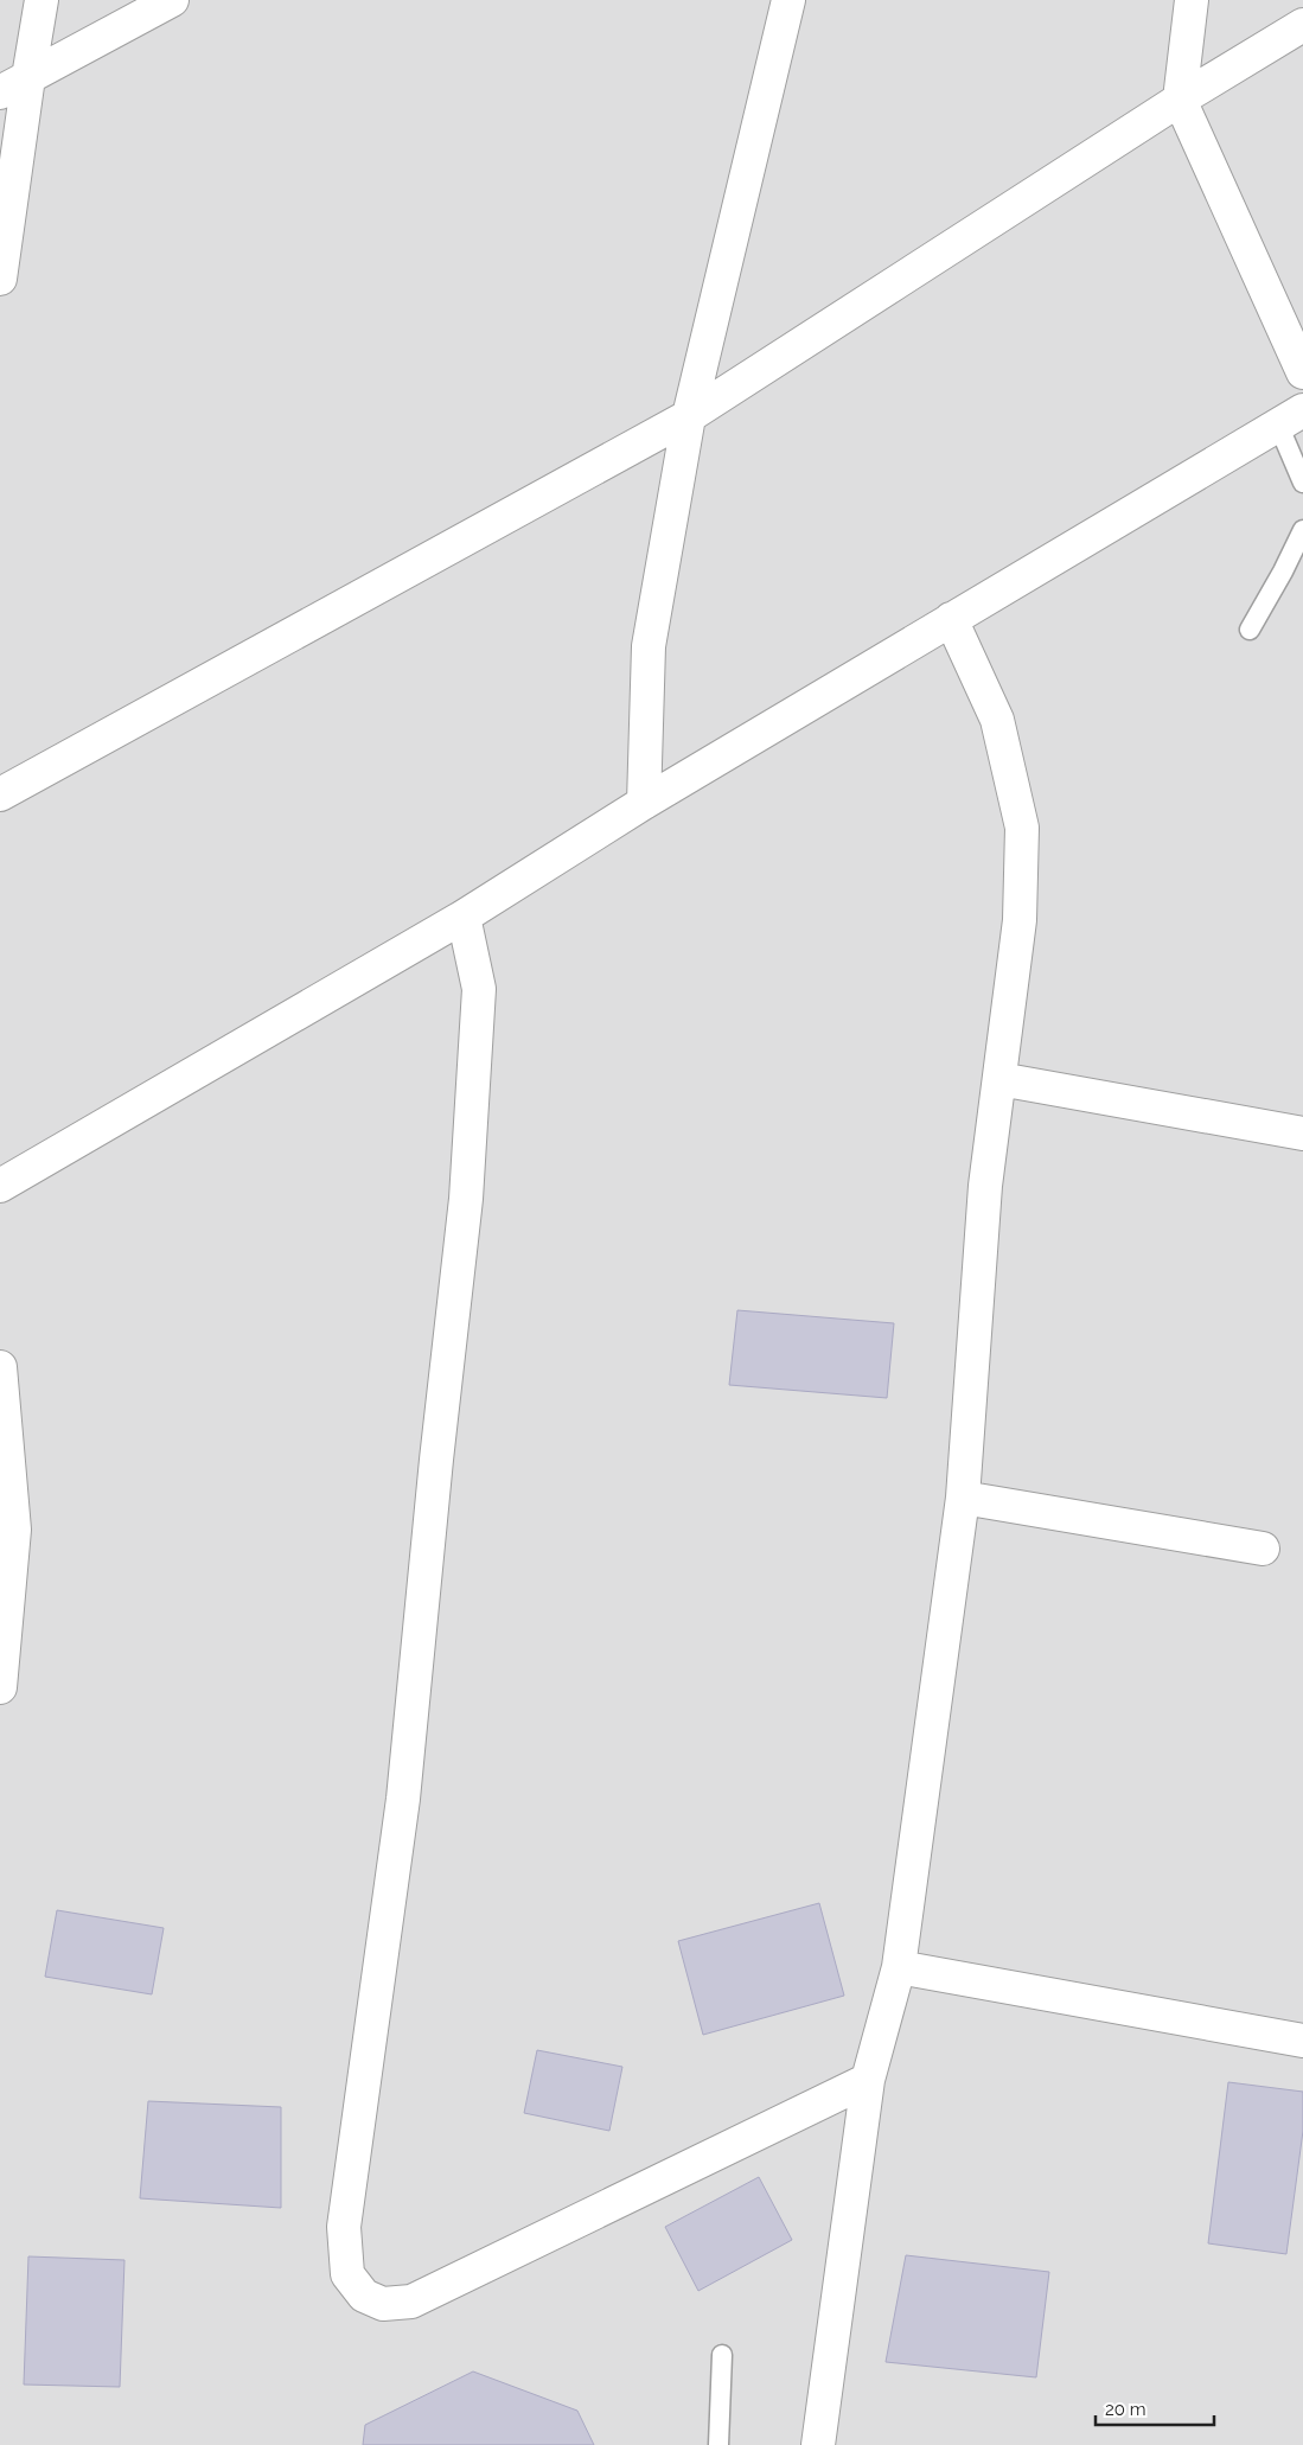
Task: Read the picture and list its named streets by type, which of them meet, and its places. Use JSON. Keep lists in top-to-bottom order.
{
  "scale_bar": "20 m"
}
